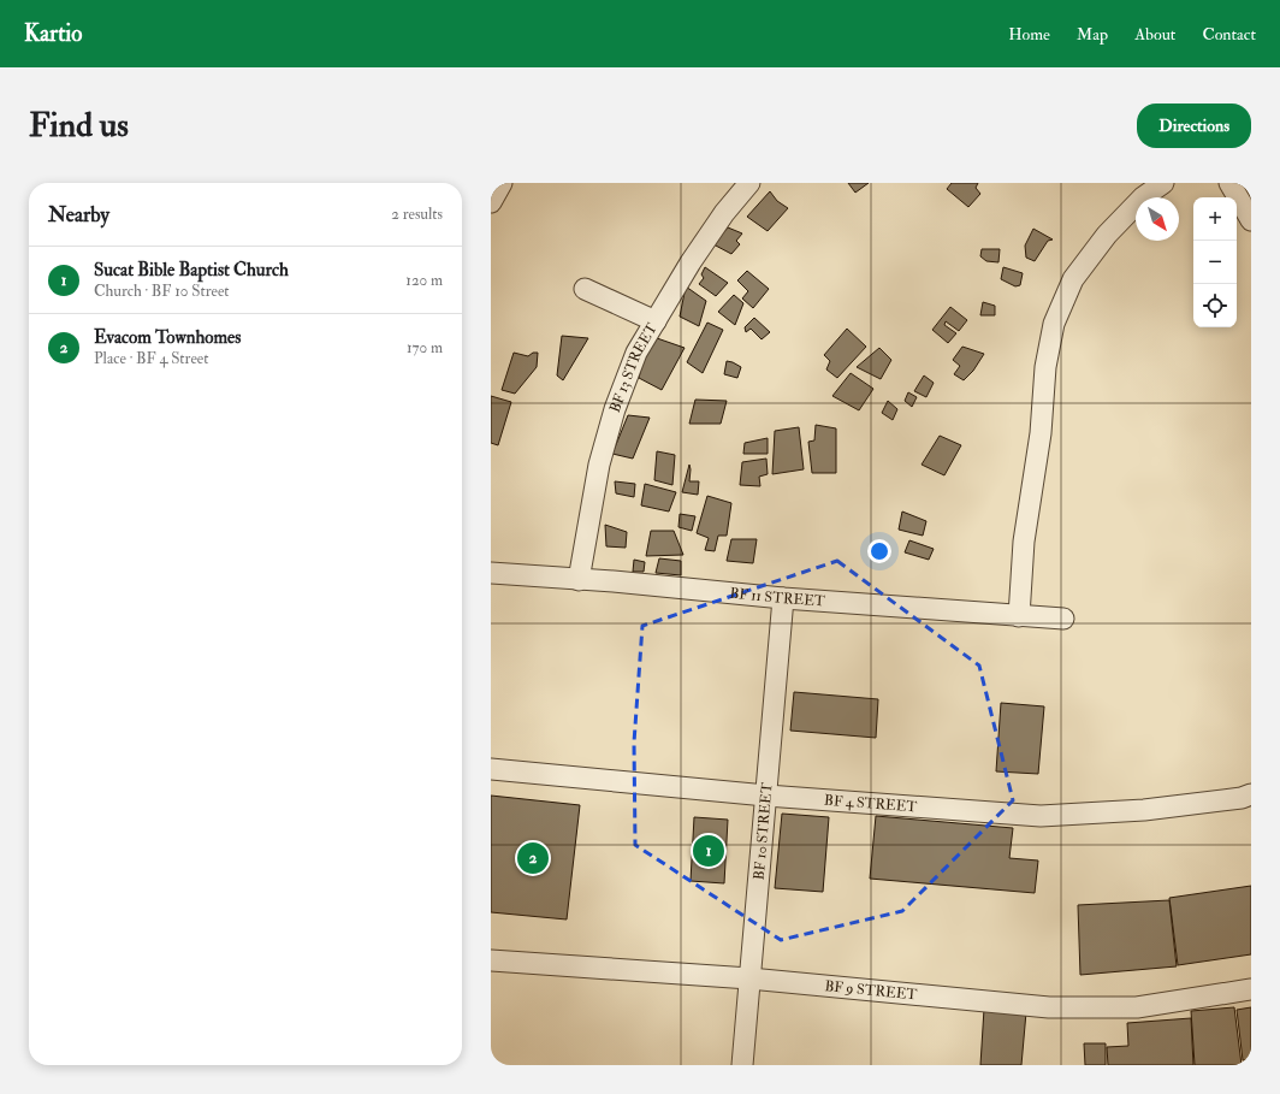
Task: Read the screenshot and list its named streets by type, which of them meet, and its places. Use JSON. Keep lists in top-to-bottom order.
{
  "streets": {
    "street": [
      "BF 13 STREET",
      "BF 11 STREET",
      "BF 4 STREET",
      "BF 10 STREET",
      "BF 9 STREET"
    ]
  },
  "crossings": [
    ["BF 13 STREET", "BF 11 STREET"],
    ["BF 11 STREET", "BF 10 STREET"],
    ["BF 4 STREET", "BF 10 STREET"],
    ["BF 10 STREET", "BF 9 STREET"]
  ],
  "north": "bottom right",
  "page": {
    "header": "Kartio",
    "nav": [
      "Home",
      "Map",
      "About",
      "Contact"
    ],
    "buttons": "Directions",
    "title": "Find us",
    "heading": ["Nearby", "2 results"],
    "map_buttons": ["+", "−"],
    "list": [
      {
        "mark": "1",
        "name": "Sucat Bible Baptist Church",
        "note": "Church · BF 10 Street",
        "value": "120 m"
      },
      {
        "mark": "2",
        "name": "Evacom Townhomes",
        "note": "Place · BF 4 Street",
        "value": "170 m"
      }
    ],
    "pins": ["1", "2"]
  }
}
